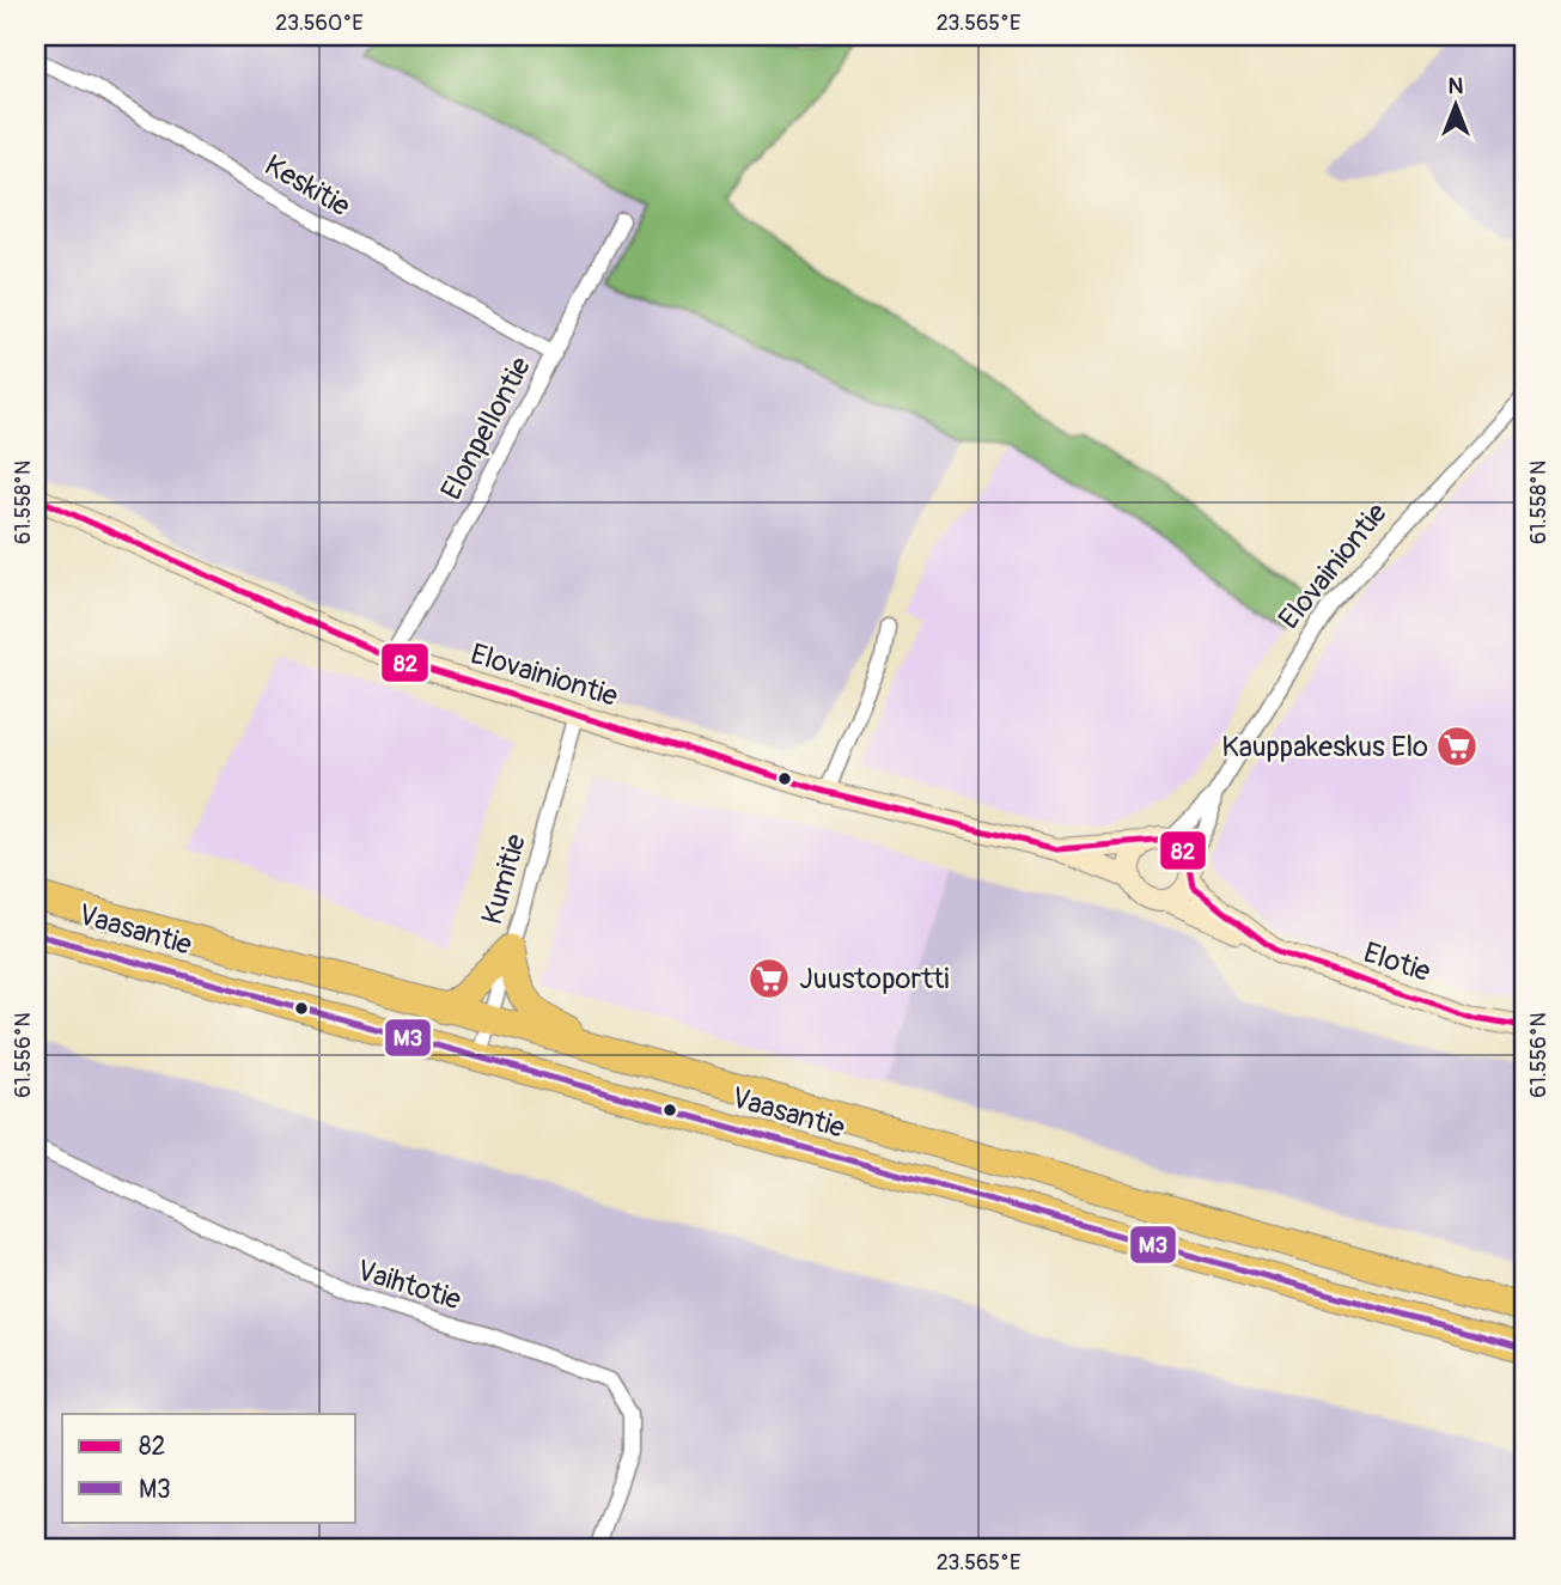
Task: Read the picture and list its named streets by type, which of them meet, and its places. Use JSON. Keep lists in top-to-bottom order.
{
  "streets": {
    "highway": ["Vaasantie"],
    "main road": ["Elovainiontie", "Elotie"],
    "street": [
      "Keskitie",
      "Elonpellontie",
      "Kumitie",
      "Vaihtotie"
    ]
  },
  "crossings": [
    ["Keskitie", "Elonpellontie"],
    ["Elonpellontie", "Elovainiontie"],
    ["Elovainiontie", "Kumitie"],
    ["Elovainiontie", "Elotie"],
    ["Kumitie", "Vaasantie"]
  ],
  "places": {
    "supermarket": ["Kauppakeskus Elo", "Juustoportti"]
  },
  "lines": ["transit line 82", "transit line M3"],
  "legend": ["82", "M3"],
  "north": "top",
  "coordinates": [
    "23.560°E",
    "23.565°E",
    "61.558°N",
    "61.556°N"
  ]
}
